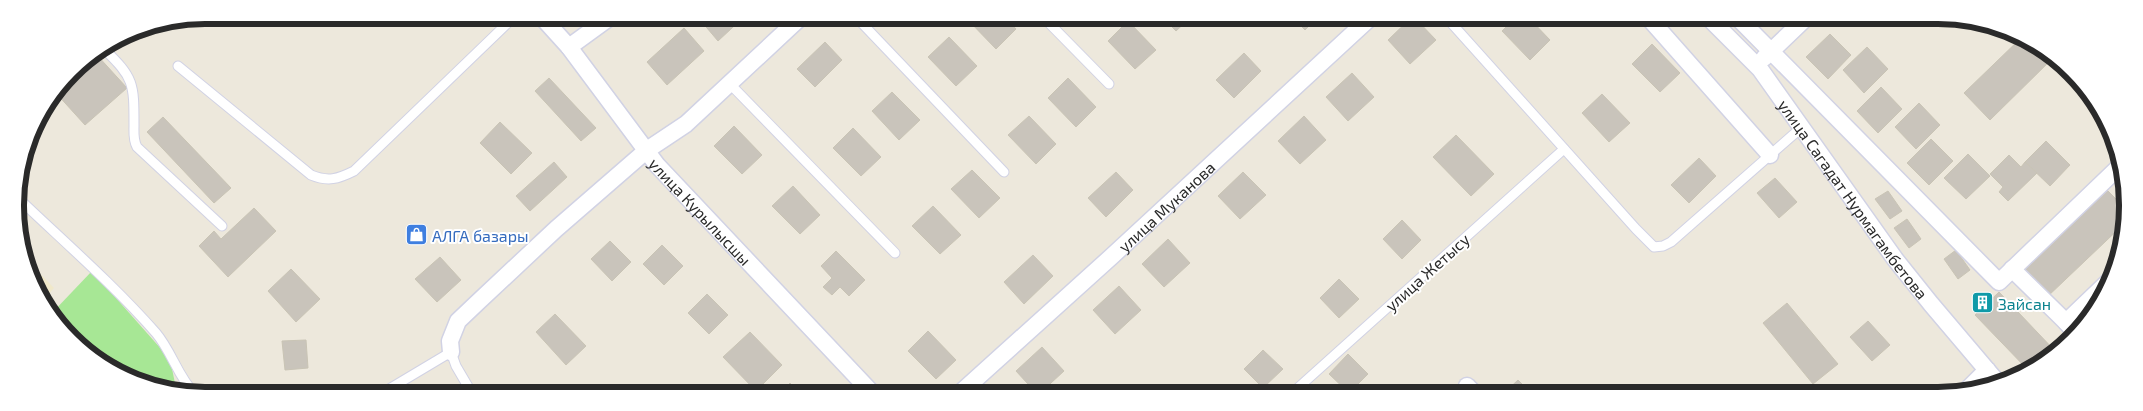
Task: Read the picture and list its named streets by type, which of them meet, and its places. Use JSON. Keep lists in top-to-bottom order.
{
  "streets": {
    "street": ["улица Сагадат Нурмагамбетова", "улица Муканова", "улица Курылысшы"],
    "lane": ["улица Жетысу"]
  },
  "places": {
    "shop": ["АЛГА базары"],
    "building": ["Зайсан"]
  }
}
